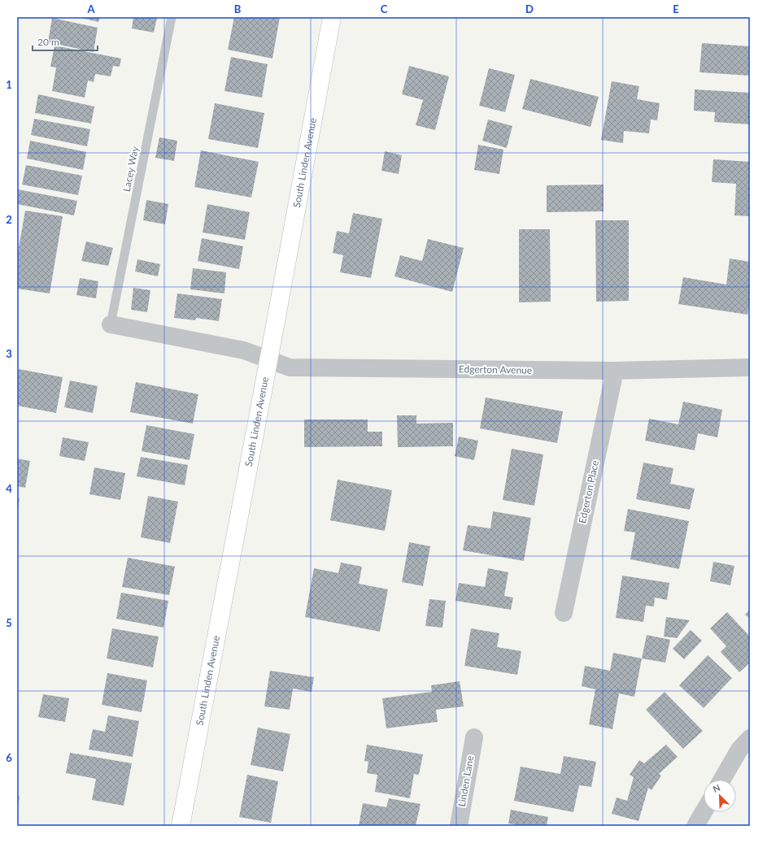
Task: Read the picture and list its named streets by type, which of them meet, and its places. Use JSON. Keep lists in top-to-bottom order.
{
  "streets": {
    "street": [
      "South Linden Avenue",
      "Edgerton Avenue",
      "Edgerton Place",
      "Linden Lane"
    ],
    "lane": ["Lacey Way"]
  },
  "crossings": [
    ["South Linden Avenue", "Edgerton Avenue"],
    ["Lacey Way", "Edgerton Avenue"],
    ["Edgerton Avenue", "Edgerton Place"]
  ],
  "scale_bar": "20 m",
  "north": "top left",
  "grid": {
    "columns": [
      "A",
      "B",
      "C",
      "D",
      "E"
    ],
    "rows": [
      "1",
      "2",
      "3",
      "4",
      "5",
      "6"
    ]
  }
}
